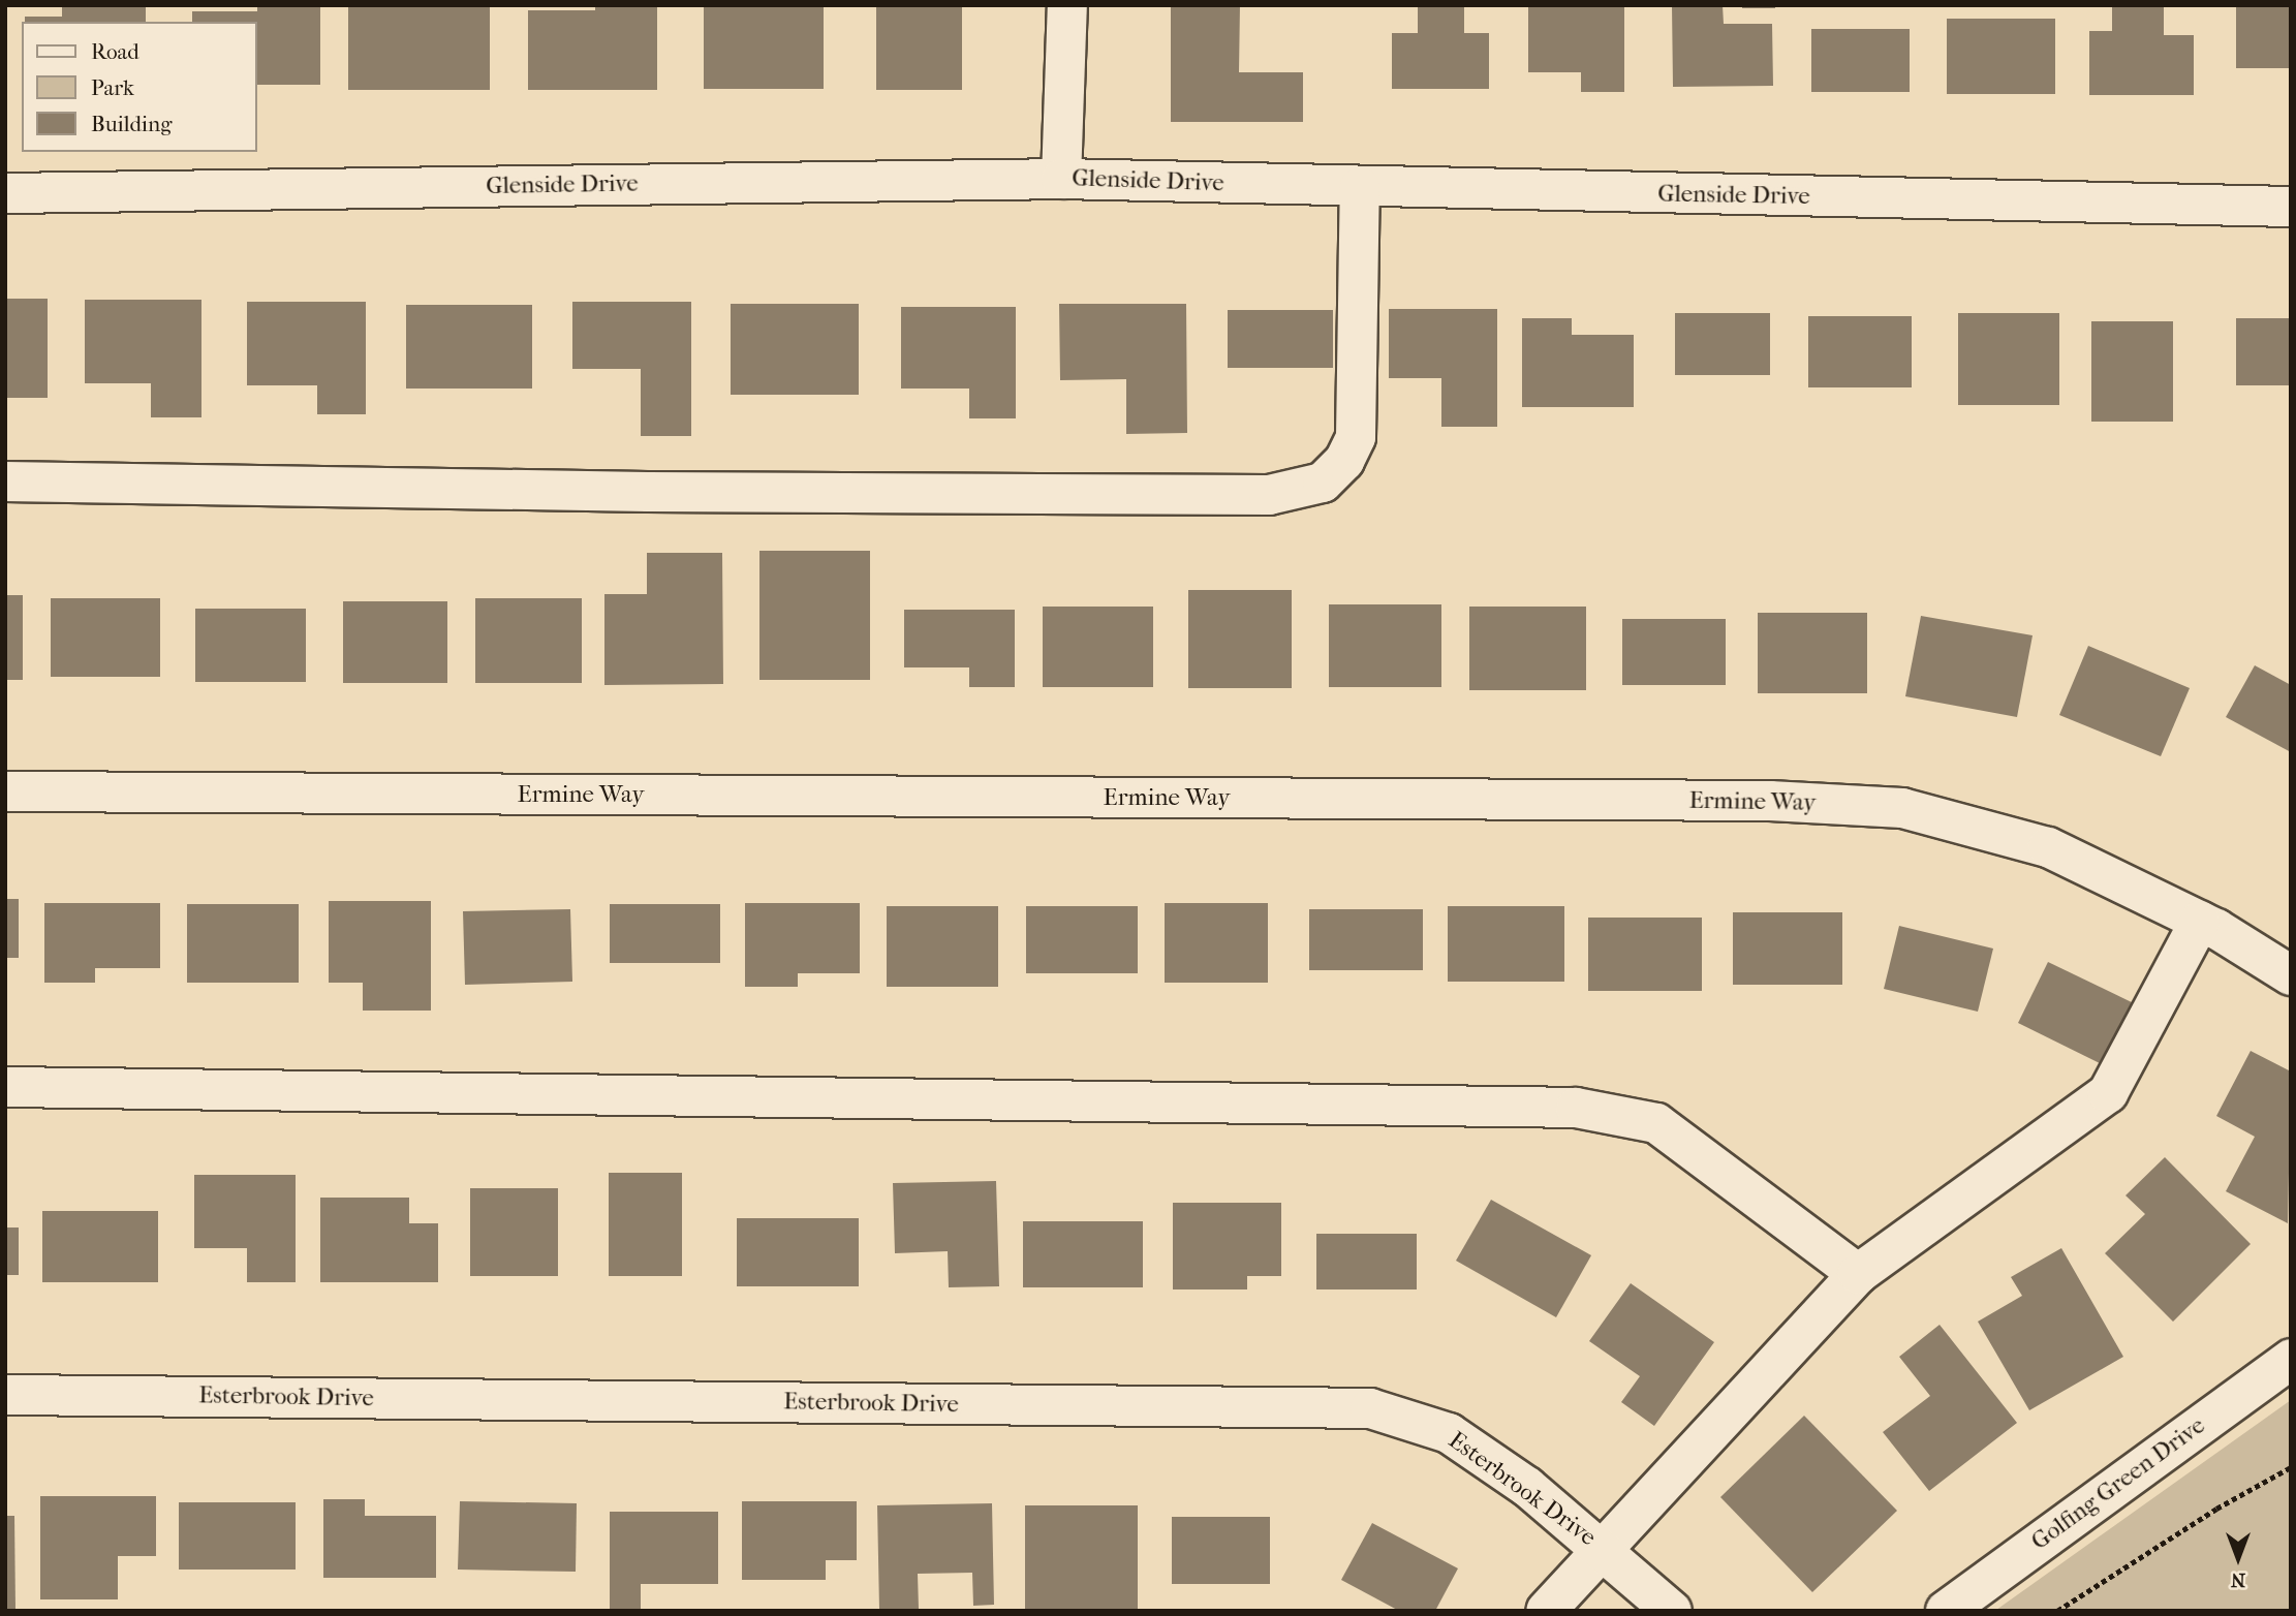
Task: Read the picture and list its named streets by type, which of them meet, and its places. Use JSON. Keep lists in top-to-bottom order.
{
  "streets": {
    "street": [
      "Glenside Drive",
      "Ermine Way",
      "Esterbrook Drive",
      "Golfing Green Drive"
    ]
  },
  "legend": ["Road", "Park", "Building"],
  "north": "bottom"
}
